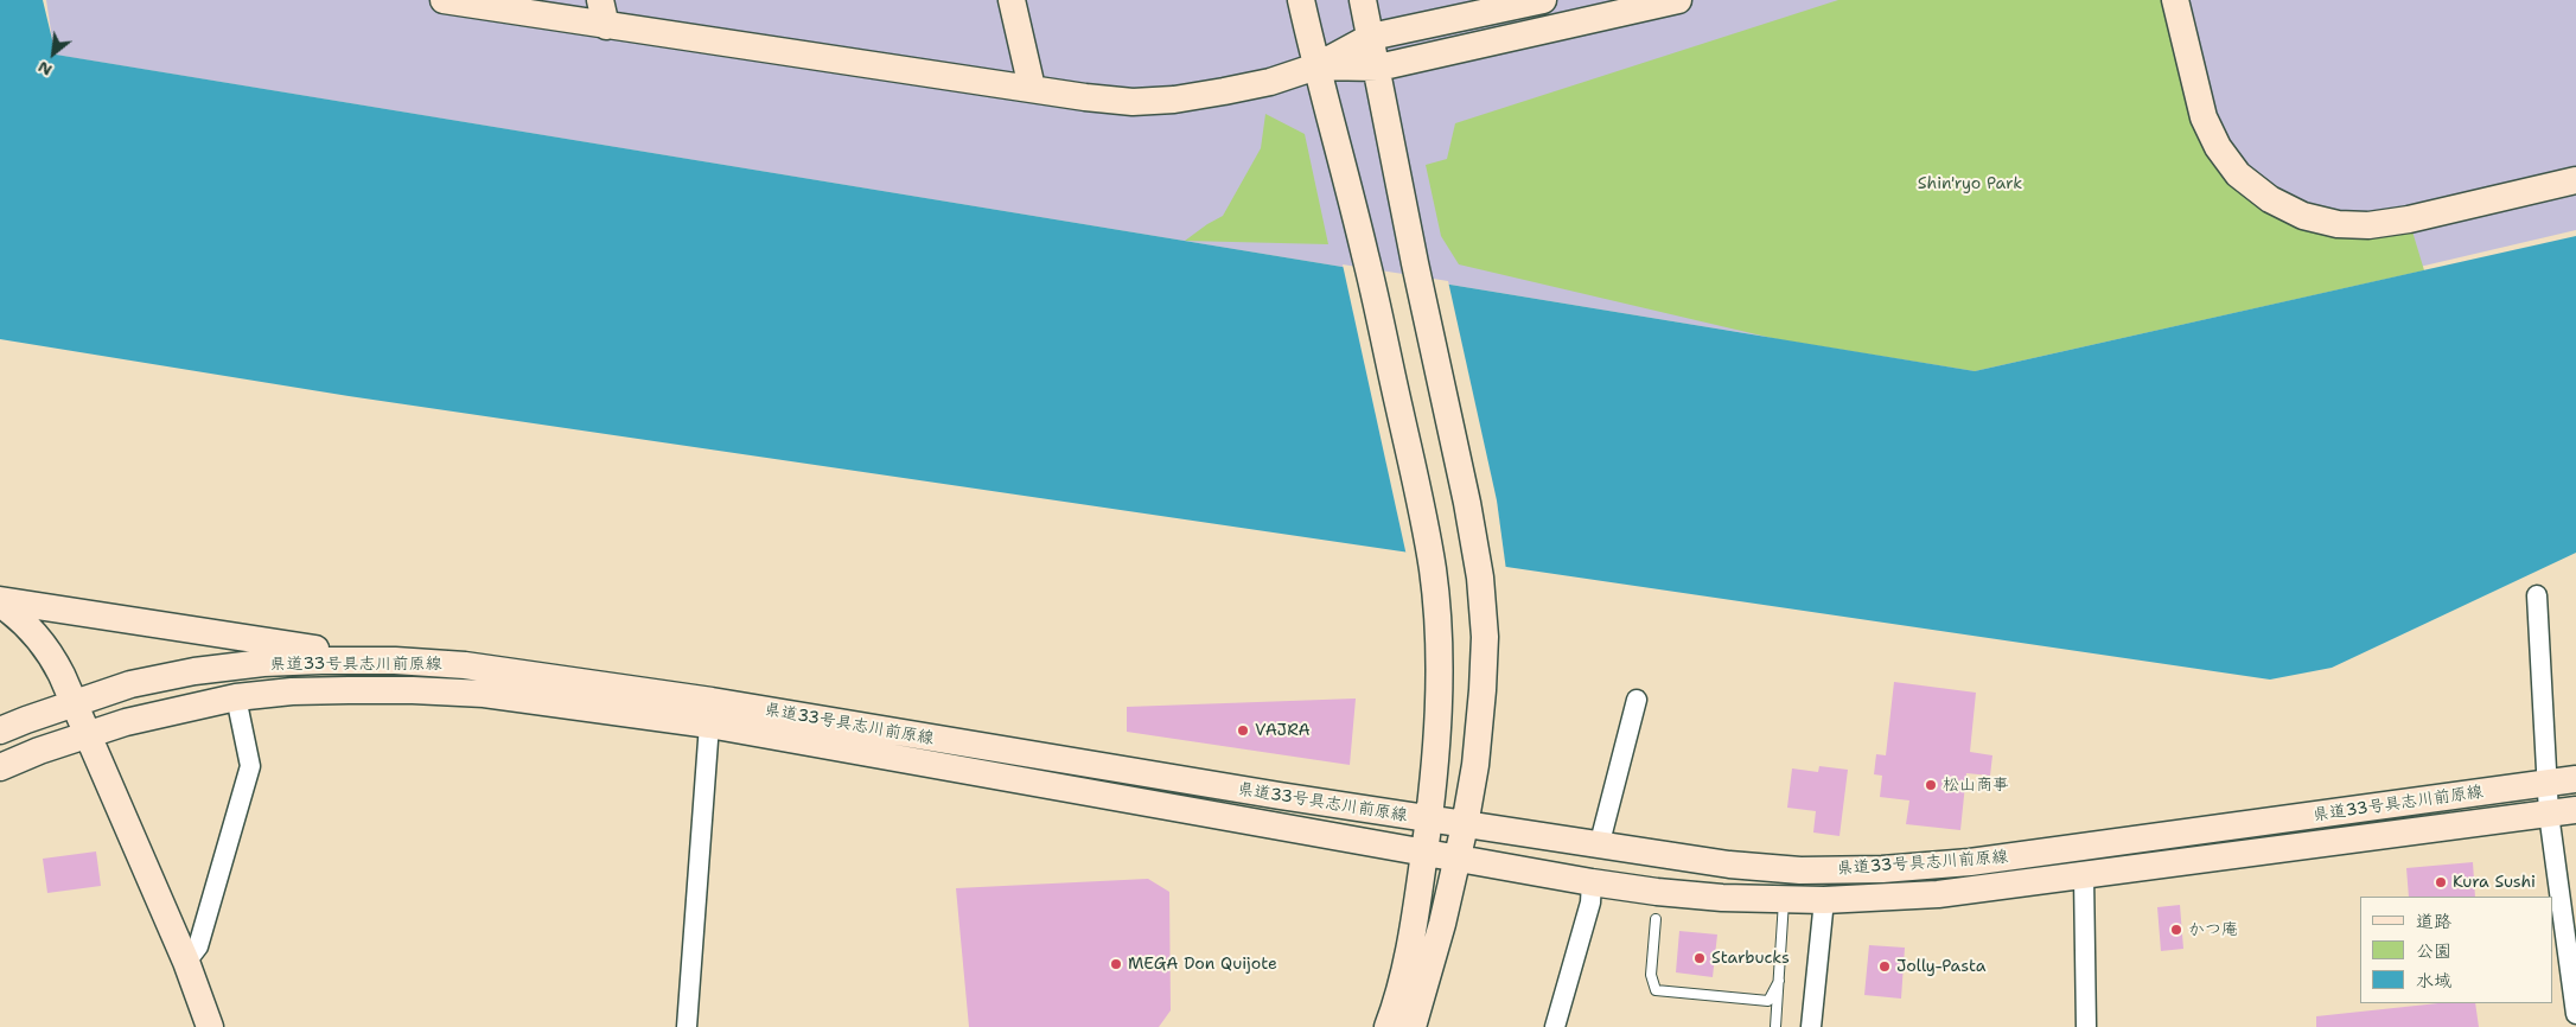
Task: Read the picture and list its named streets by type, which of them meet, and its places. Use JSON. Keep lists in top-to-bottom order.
{
  "streets": {
    "main road": ["県道33号具志川前原線"]
  },
  "parks": ["Shin'ryo Park"],
  "places": [
    "VAJRA",
    "松山商事",
    "Kura Sushi",
    "かつ庵",
    "Starbucks",
    "MEGA Don Quijote",
    "Jolly-Pasta"
  ],
  "legend": ["道路", "公園", "水域"],
  "north": "bottom left"
}
